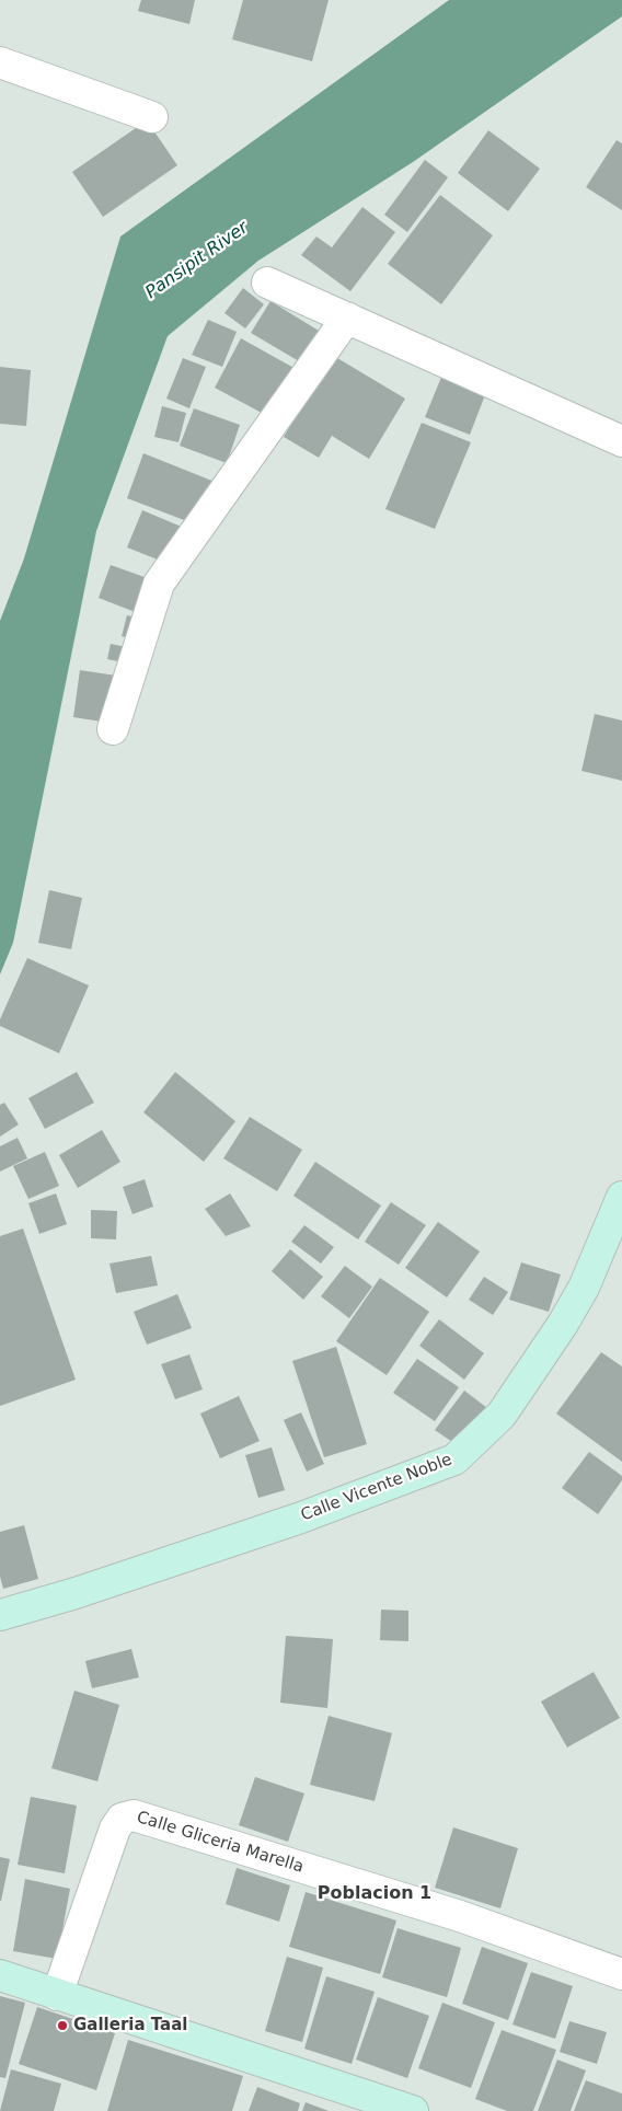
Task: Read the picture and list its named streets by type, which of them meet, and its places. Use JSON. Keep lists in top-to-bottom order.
{
  "streets": {
    "main road": ["Calle Vicente Noble"],
    "street": ["Calle Gliceria Marella"]
  },
  "districts": ["Poblacion 1"],
  "water": ["Pansipit River"],
  "places": ["Galleria Taal"]
}
